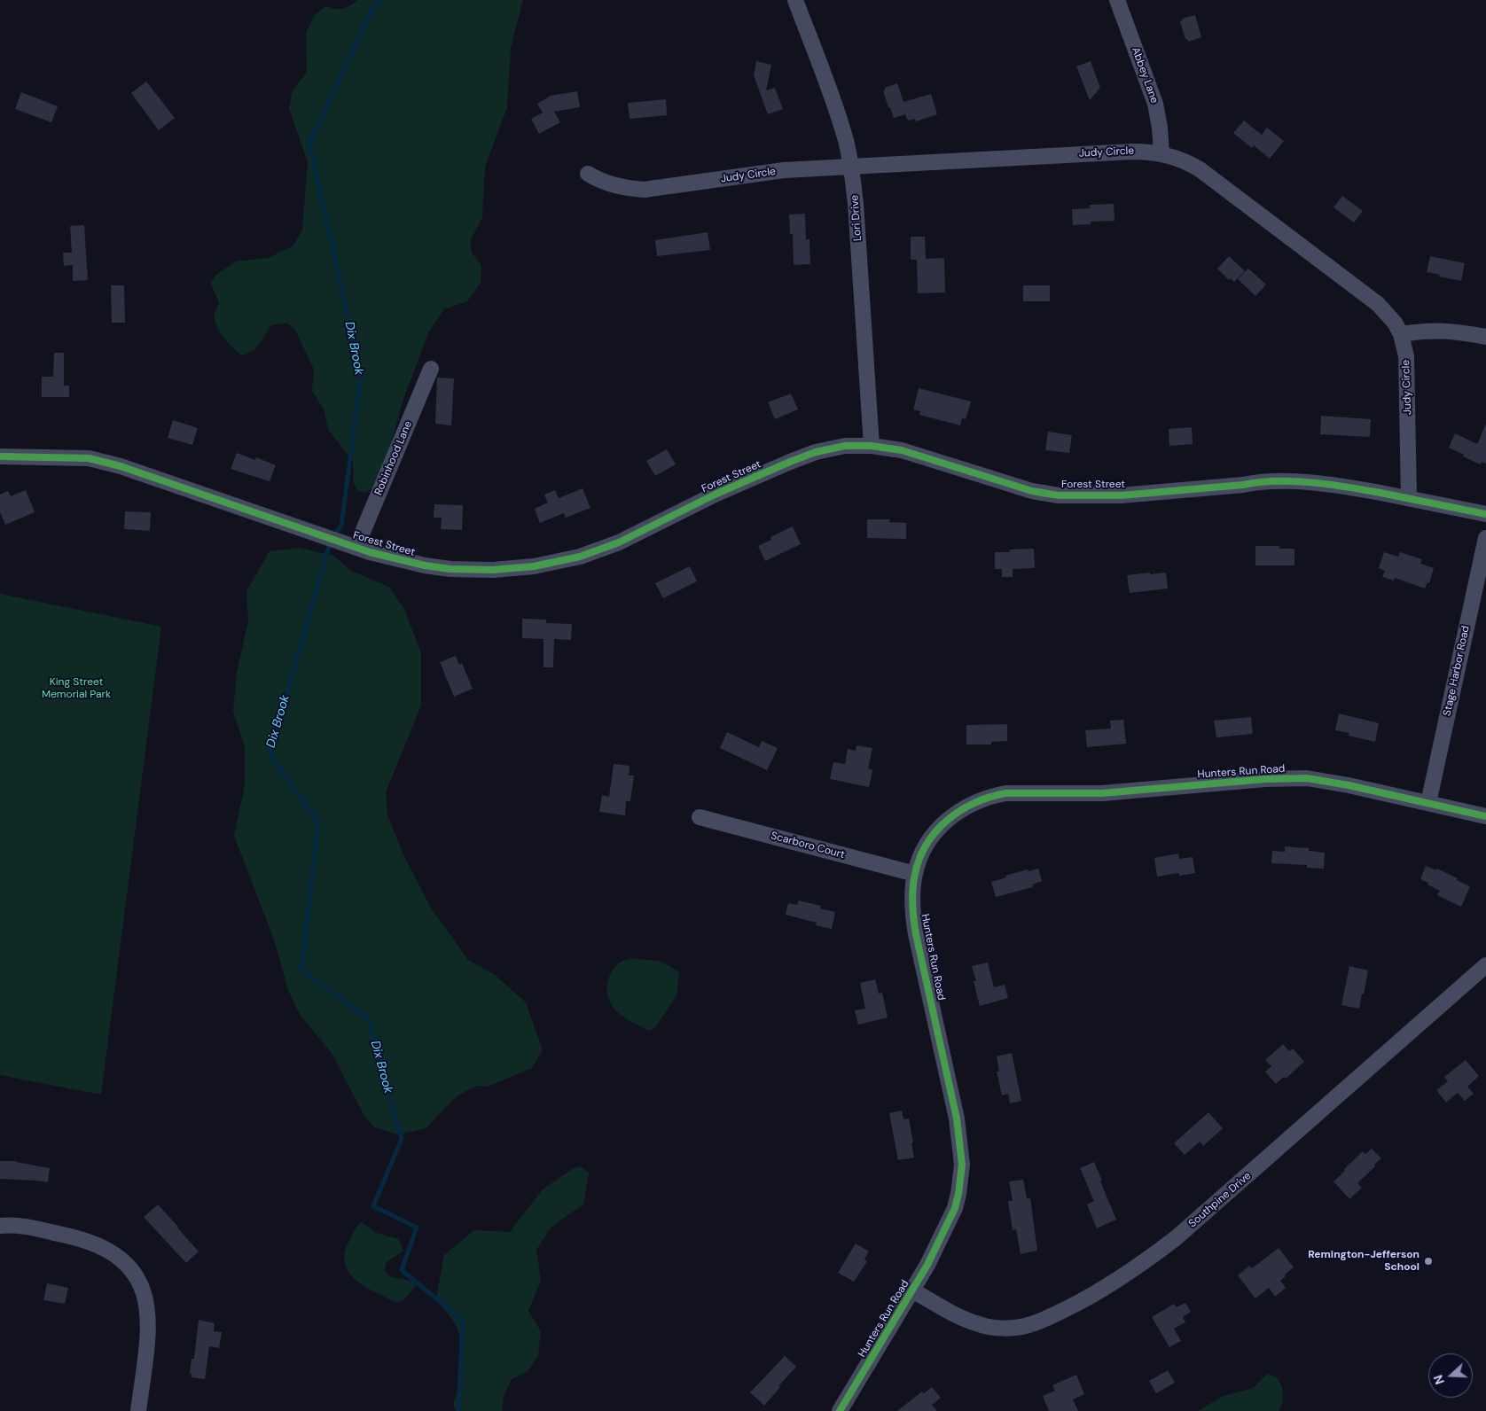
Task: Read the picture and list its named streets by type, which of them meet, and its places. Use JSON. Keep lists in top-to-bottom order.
{
  "streets": {
    "street": [
      "Abbey Lane",
      "Judy Circle",
      "Lori Drive",
      "Robinhood Lane",
      "Forest Street",
      "Stage Harbor Road",
      "Hunters Run Road",
      "Scarboro Court",
      "Southpine Drive"
    ]
  },
  "crossings": [
    ["Abbey Lane", "Judy Circle"],
    ["Judy Circle", "Lori Drive"],
    ["Judy Circle", "Forest Street"],
    ["Lori Drive", "Forest Street"],
    ["Robinhood Lane", "Forest Street"],
    ["Stage Harbor Road", "Hunters Run Road"],
    ["Hunters Run Road", "Scarboro Court"],
    ["Hunters Run Road", "Southpine Drive"]
  ],
  "water": ["Dix Brook"],
  "parks": ["King Street Memorial Park"],
  "places": ["Remington-Jefferson School"],
  "north": "left"
}
